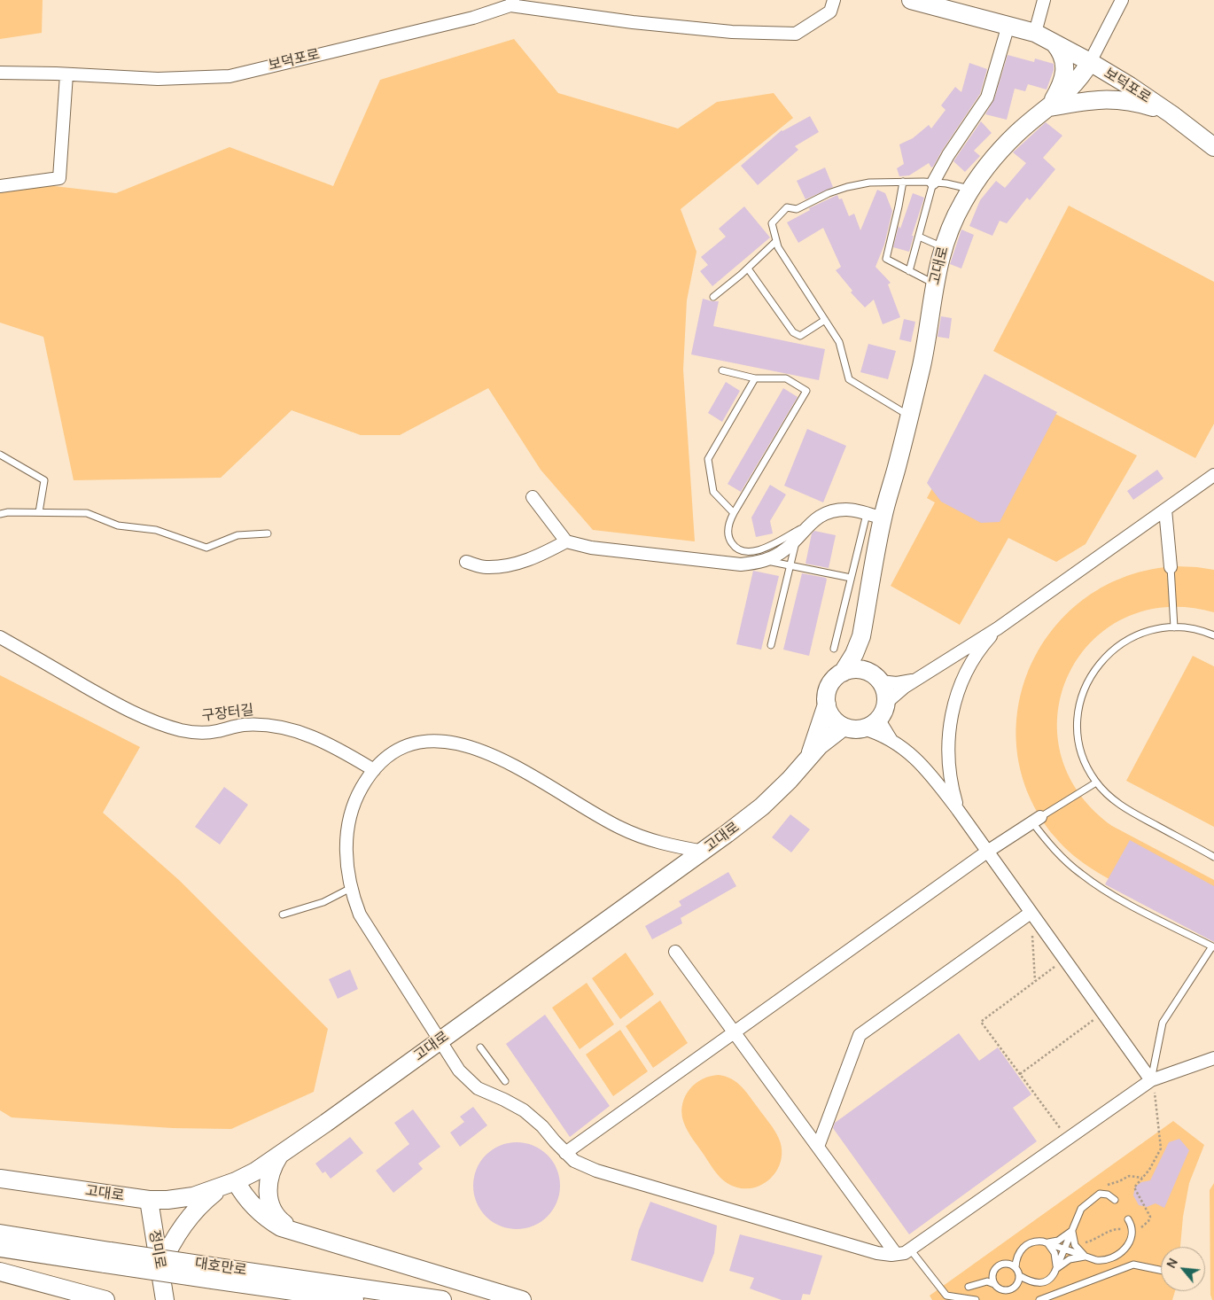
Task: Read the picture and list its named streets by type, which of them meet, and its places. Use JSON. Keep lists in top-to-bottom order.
{
  "streets": {
    "street": [
      "보덕포로",
      "고대로",
      "구장터길",
      "정미로",
      "대호만로"
    ]
  },
  "crossings": [
    ["보덕포로", "고대로"],
    ["고대로", "정미로"]
  ],
  "north": "top left"
}
